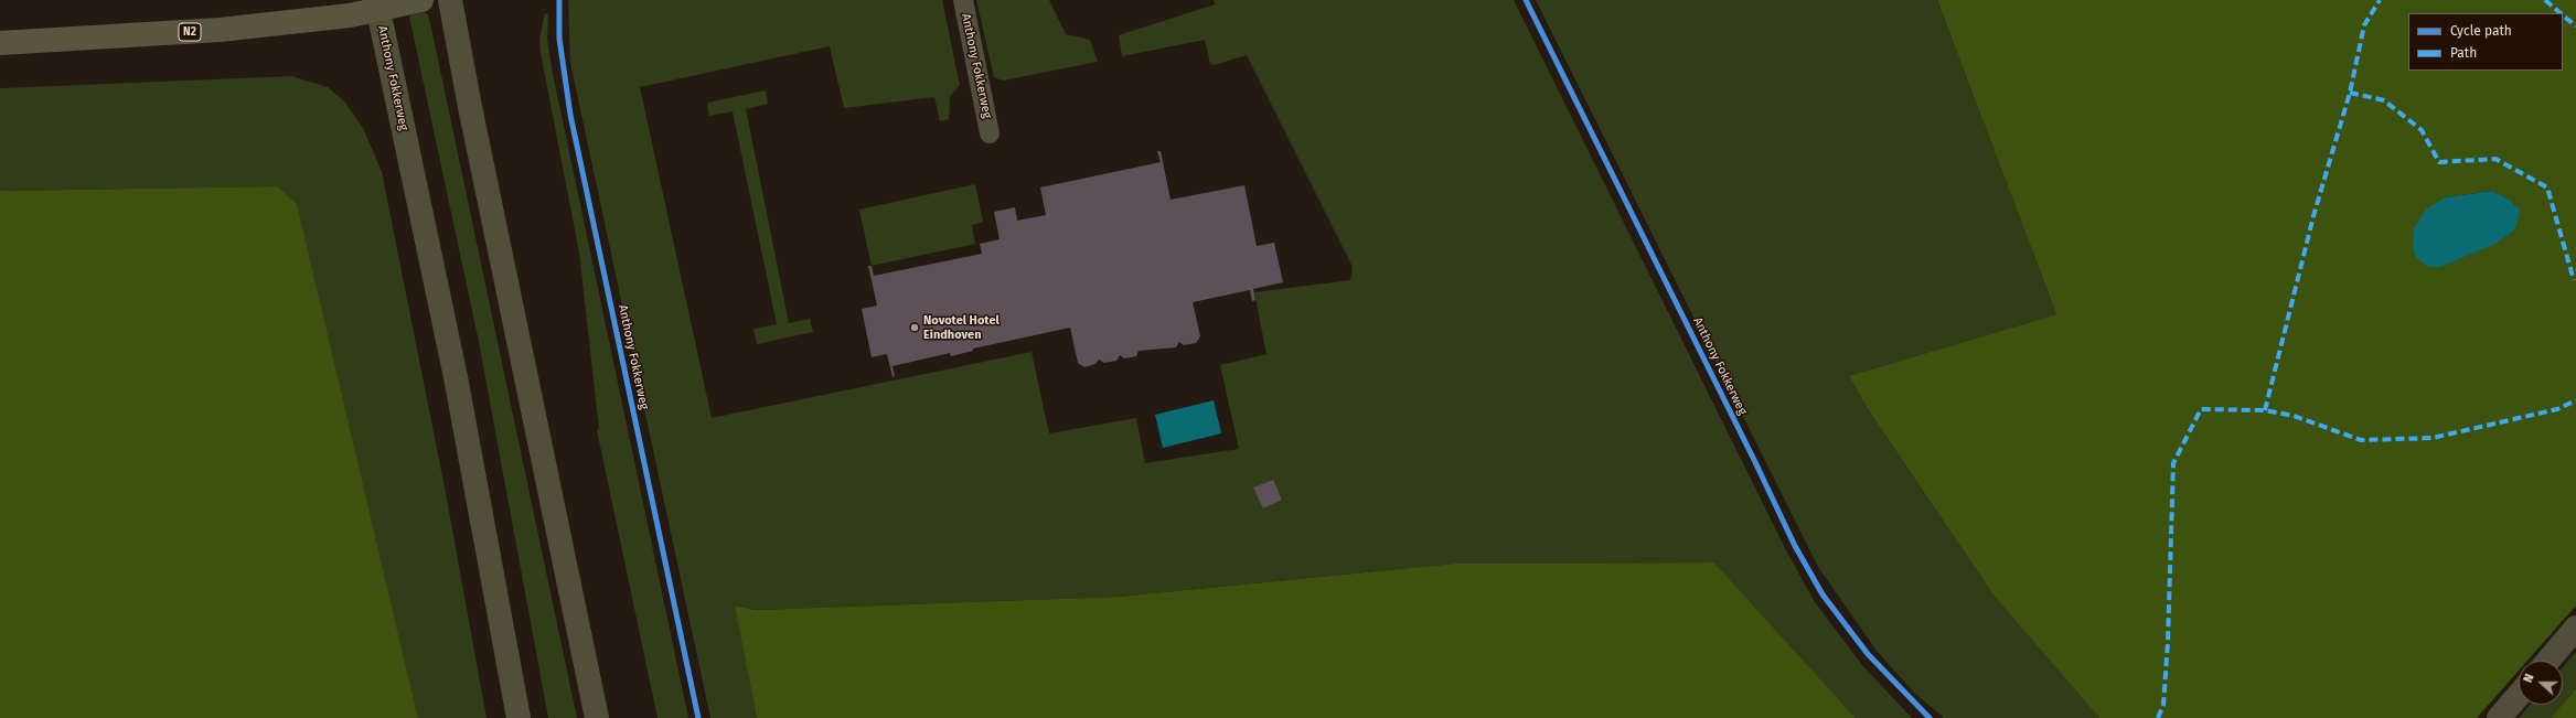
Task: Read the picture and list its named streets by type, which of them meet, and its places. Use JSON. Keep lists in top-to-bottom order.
{
  "streets": {
    "highway": ["N2"],
    "main road": ["Anthony Fokkerweg"]
  },
  "crossings": [
    ["N2", "Anthony Fokkerweg"]
  ],
  "places": ["Novotel Hotel Eindhoven"],
  "legend": ["Cycle path", "Path"],
  "north": "left"
}
